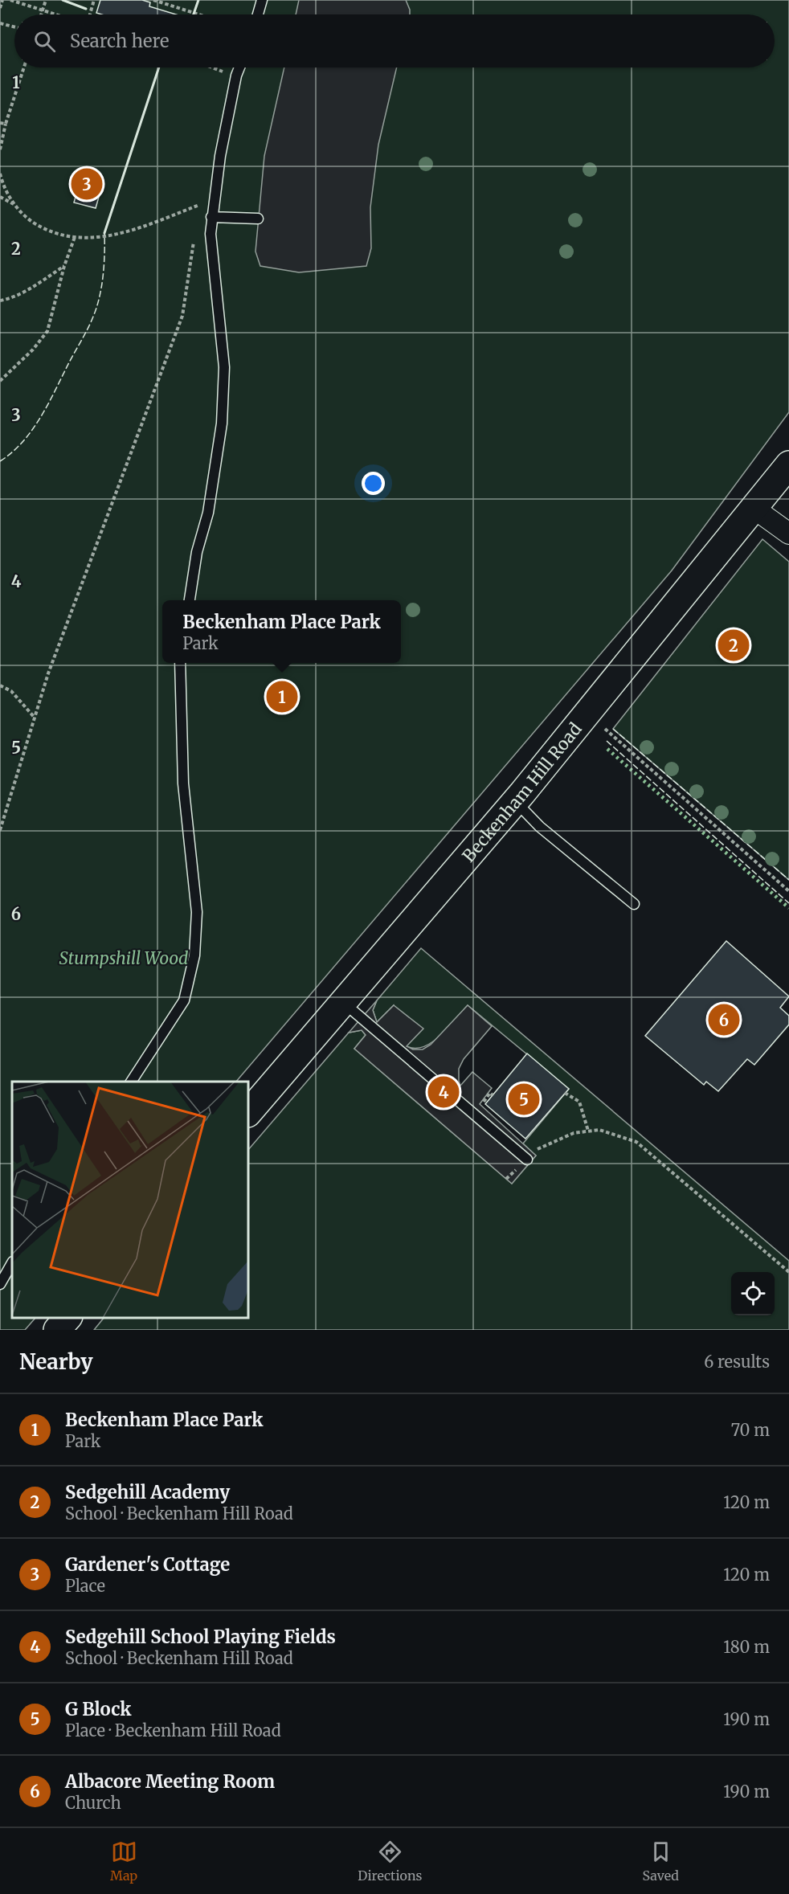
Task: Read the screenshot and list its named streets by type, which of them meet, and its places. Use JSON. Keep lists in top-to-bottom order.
{
  "streets": {
    "main road": ["Beckenham Hill Road"]
  },
  "parks": ["Stumpshill Wood"],
  "page": {
    "search": "Search here",
    "pins": [
      "3",
      "2",
      "1",
      "6",
      "4",
      "5"
    ],
    "popup": ["Beckenham Place Park", "Park"],
    "heading": ["Nearby", "6 results"],
    "list": [
      {
        "mark": "1",
        "name": "Beckenham Place Park",
        "note": "Park",
        "value": "70 m"
      },
      {
        "mark": "2",
        "name": "Sedgehill Academy",
        "note": "School · Beckenham Hill Road",
        "value": "120 m"
      },
      {
        "mark": "3",
        "name": "Gardener's Cottage",
        "note": "Place",
        "value": "120 m"
      },
      {
        "mark": "4",
        "name": "Sedgehill School Playing Fields",
        "note": "School · Beckenham Hill Road",
        "value": "180 m"
      },
      {
        "mark": "5",
        "name": "G Block",
        "note": "Place · Beckenham Hill Road",
        "value": "190 m"
      },
      {
        "mark": "6",
        "name": "Albacore Meeting Room",
        "note": "Church",
        "value": "190 m"
      }
    ],
    "nav": ["Map", "Directions", "Saved"]
  },
  "grid": {
    "rows": [
      "1",
      "2",
      "3",
      "4",
      "5",
      "6"
    ]
  }
}
